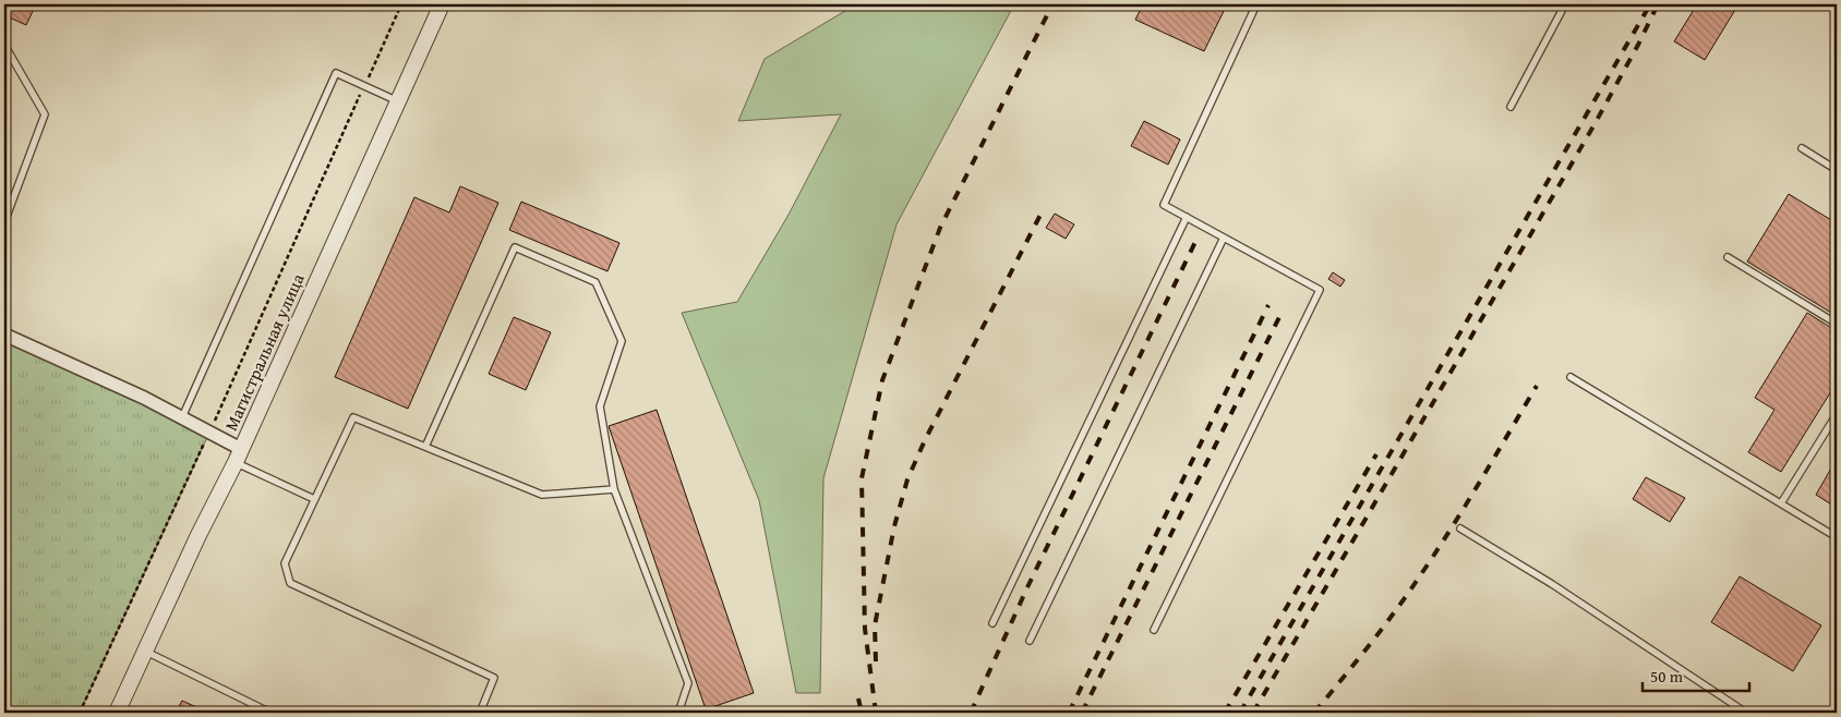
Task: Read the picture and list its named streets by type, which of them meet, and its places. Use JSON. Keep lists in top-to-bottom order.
{
  "streets": {
    "street": ["Магистральная улица"]
  },
  "scale_bar": "50 m"
}
